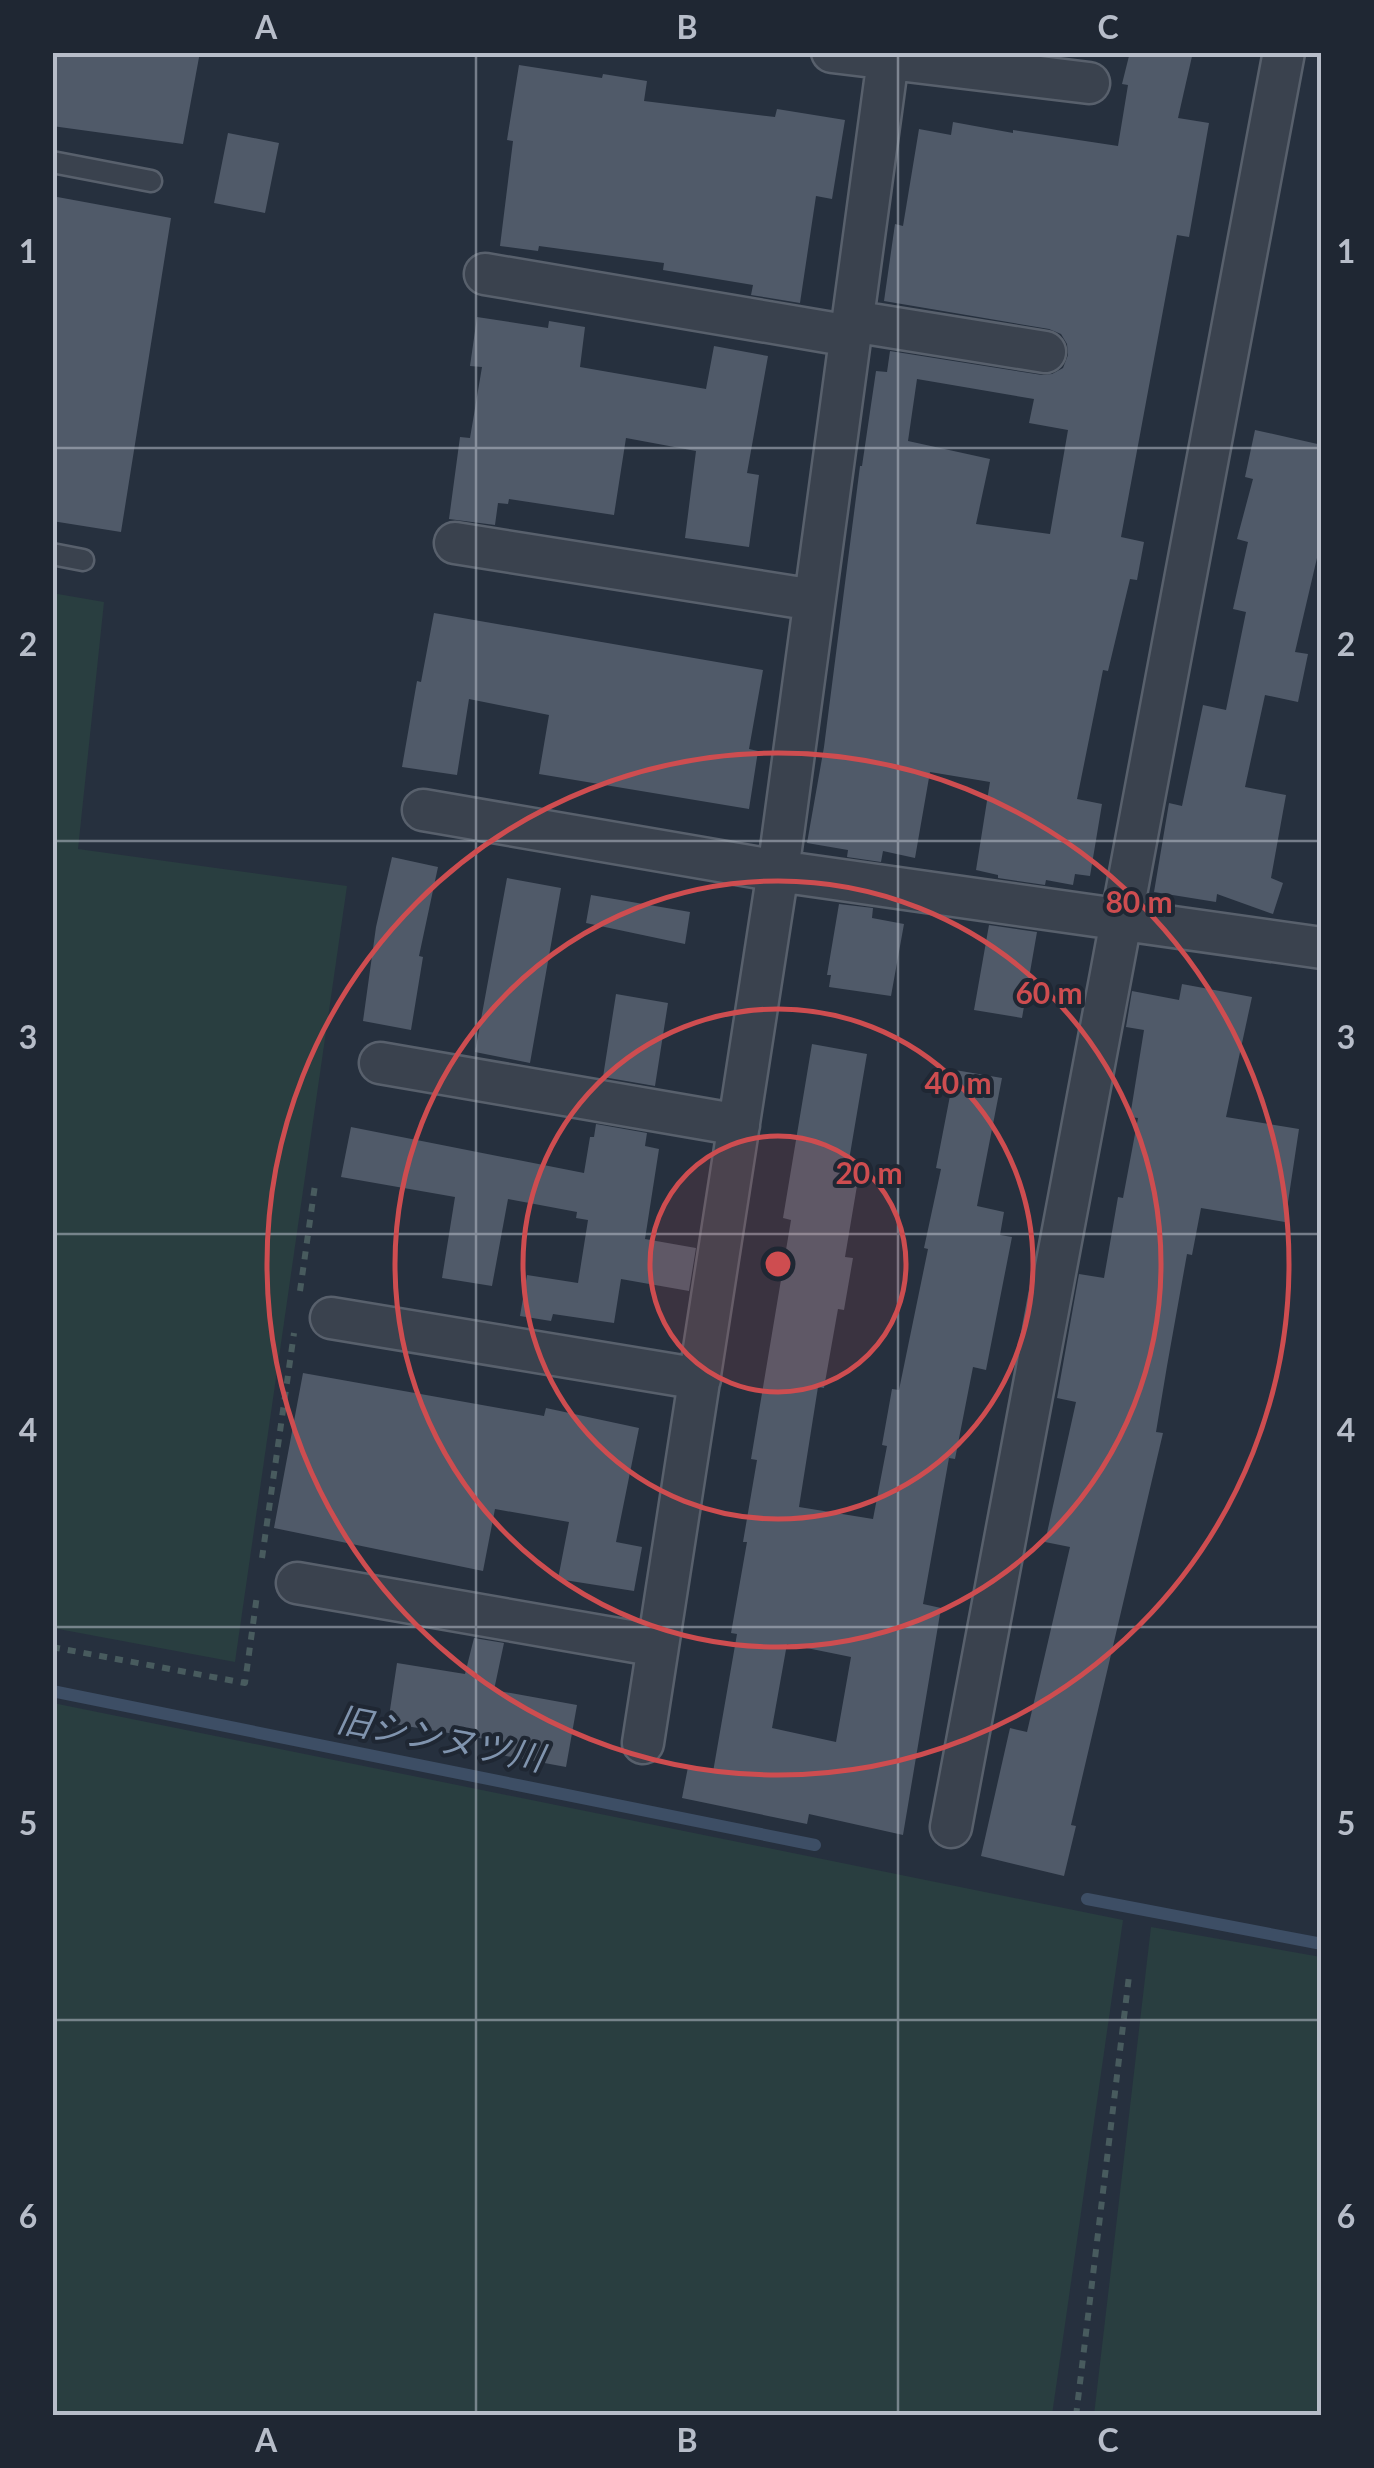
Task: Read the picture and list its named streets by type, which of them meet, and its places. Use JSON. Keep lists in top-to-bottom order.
{
  "water": ["旧シンヌツ川"],
  "grid": {
    "columns": ["A", "B", "C"],
    "rows": [
      "1",
      "2",
      "3",
      "4",
      "5",
      "6"
    ]
  },
  "rings": [
    "80 m",
    "60 m",
    "40 m",
    "20 m"
  ]
}
